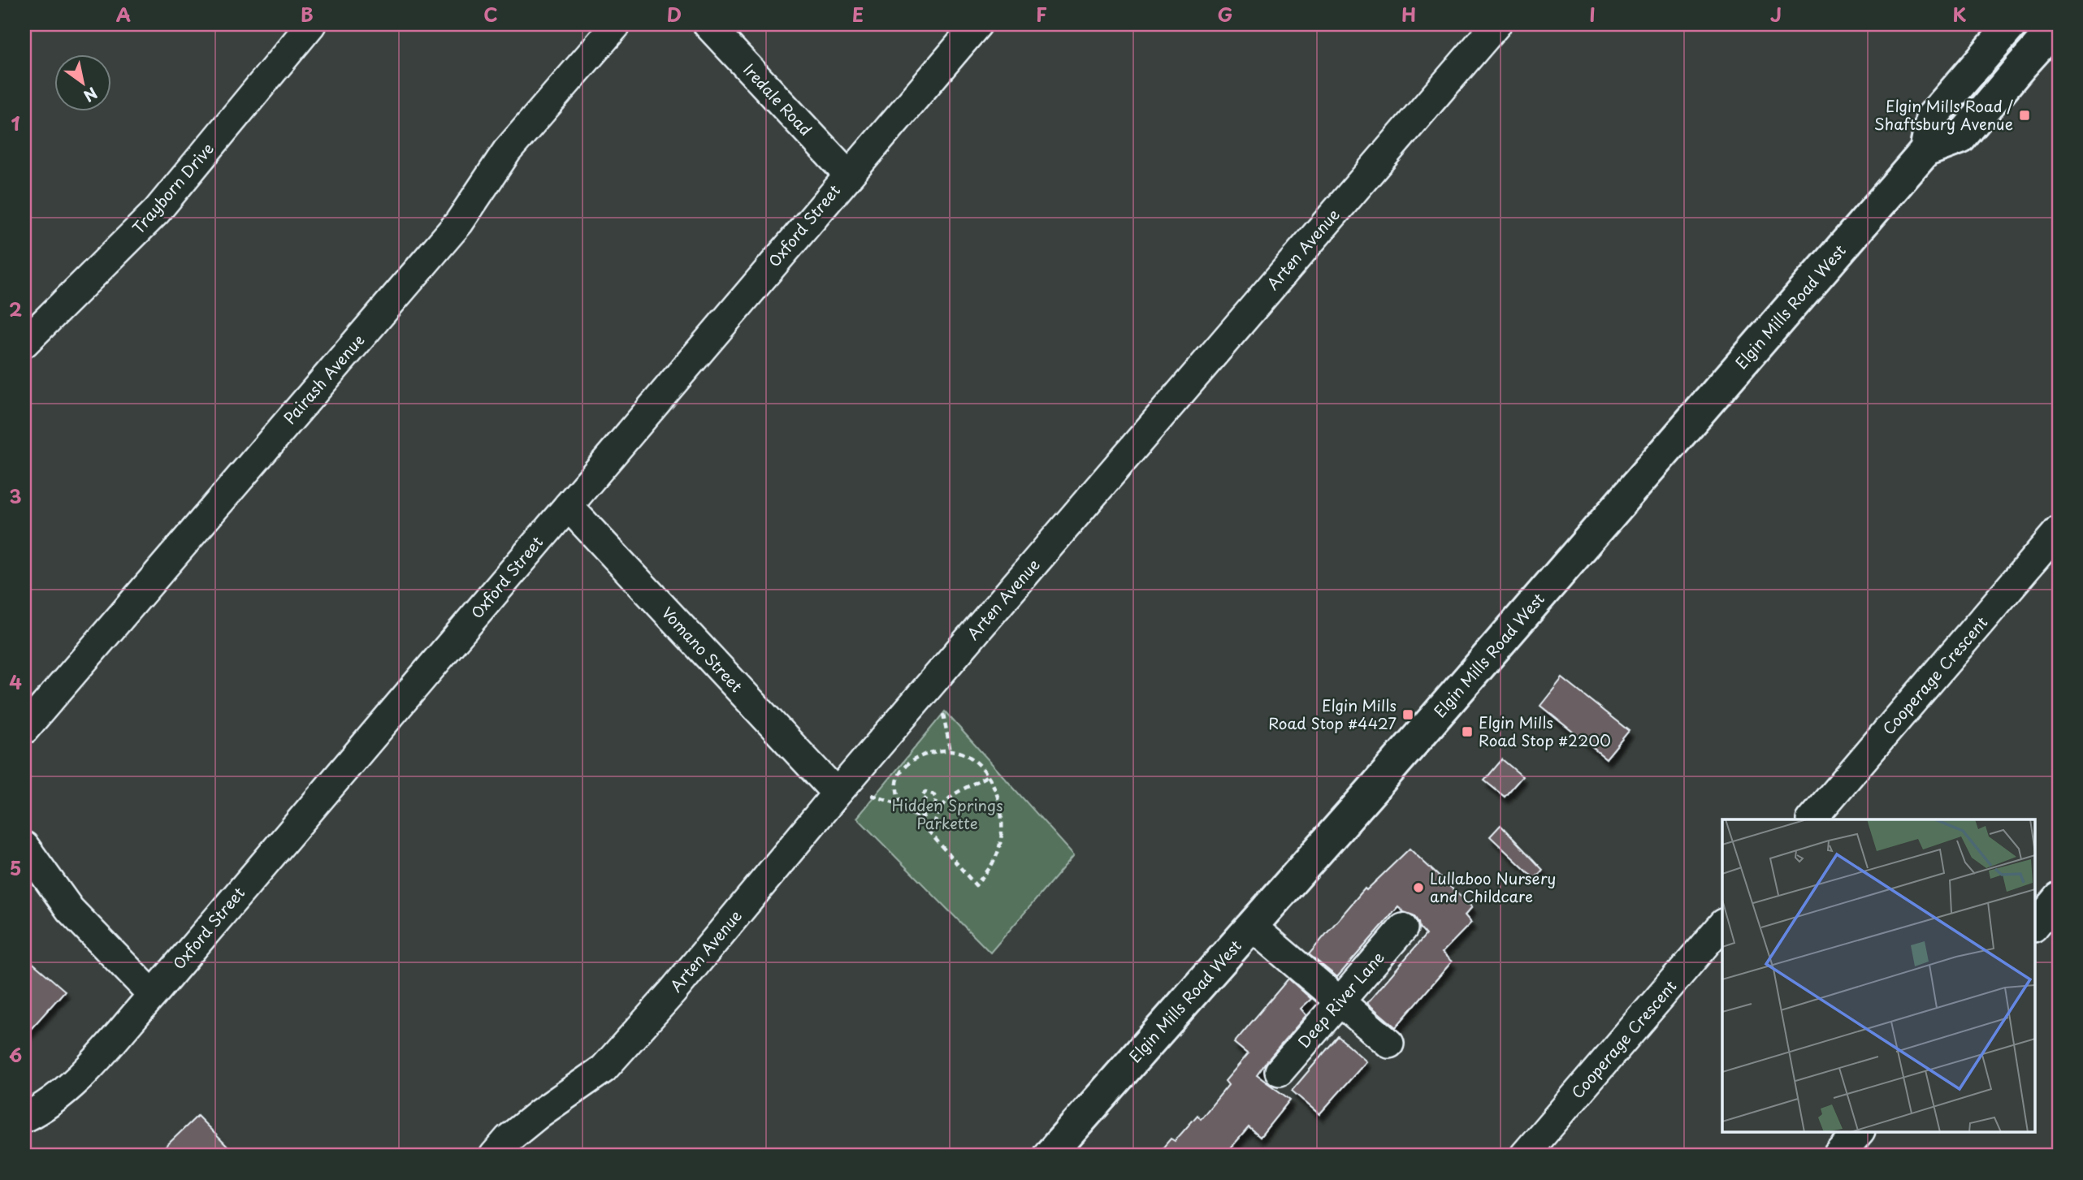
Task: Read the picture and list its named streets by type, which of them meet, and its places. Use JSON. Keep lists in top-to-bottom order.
{
  "streets": {
    "main road": ["Elgin Mills Road West"],
    "street": [
      "Iredale Road",
      "Trayborn Drive",
      "Oxford Street",
      "Arten Avenue",
      "Pairash Avenue",
      "Vomano Street",
      "Cooperage Crescent",
      "Deep River Lane"
    ]
  },
  "crossings": [
    ["Iredale Road", "Oxford Street"],
    ["Oxford Street", "Vomano Street"],
    ["Arten Avenue", "Vomano Street"]
  ],
  "parks": ["Hidden Springs Parkette"],
  "places": {
    "transit": ["Elgin Mills Road / Shaftsbury Avenue", "Elgin Mills Road Stop #4427", "Elgin Mills Road Stop #2200"],
    "other": ["Lullaboo Nursery and Childcare"]
  },
  "north": "bottom right",
  "grid": {
    "columns": [
      "A",
      "B",
      "C",
      "D",
      "E",
      "F",
      "G",
      "H",
      "I",
      "J",
      "K"
    ],
    "rows": [
      "1",
      "2",
      "3",
      "4",
      "5",
      "6"
    ]
  }
}
